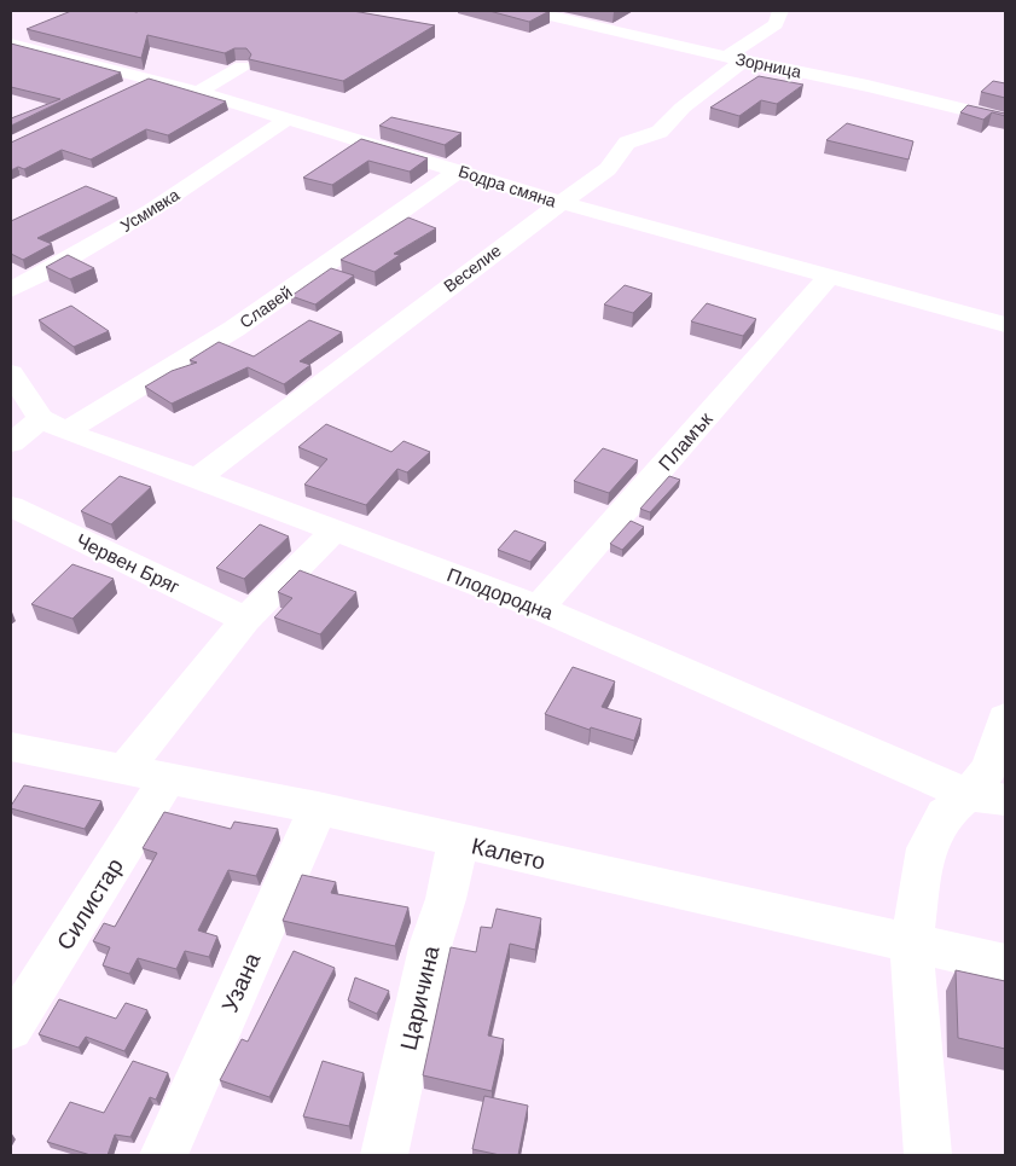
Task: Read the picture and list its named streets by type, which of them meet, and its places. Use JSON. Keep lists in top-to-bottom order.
{
  "streets": {
    "street": [
      "Зорница",
      "Бодра смяна",
      "Усмивка",
      "Веселие",
      "Славей",
      "Пламък",
      "Червен Бряг",
      "Плодородна",
      "Калето",
      "Силистар",
      "Узана",
      "Царичина"
    ]
  },
  "crossings": [
    ["Зорница", "Веселие"],
    ["Бодра смяна", "Усмивка"],
    ["Бодра смяна", "Веселие"],
    ["Бодра смяна", "Славей"],
    ["Бодра смяна", "Пламък"],
    ["Веселие", "Плодородна"],
    ["Славей", "Плодородна"],
    ["Пламък", "Плодородна"],
    ["Калето", "Силистар"],
    ["Калето", "Узана"],
    ["Калето", "Царичина"]
  ]
}
